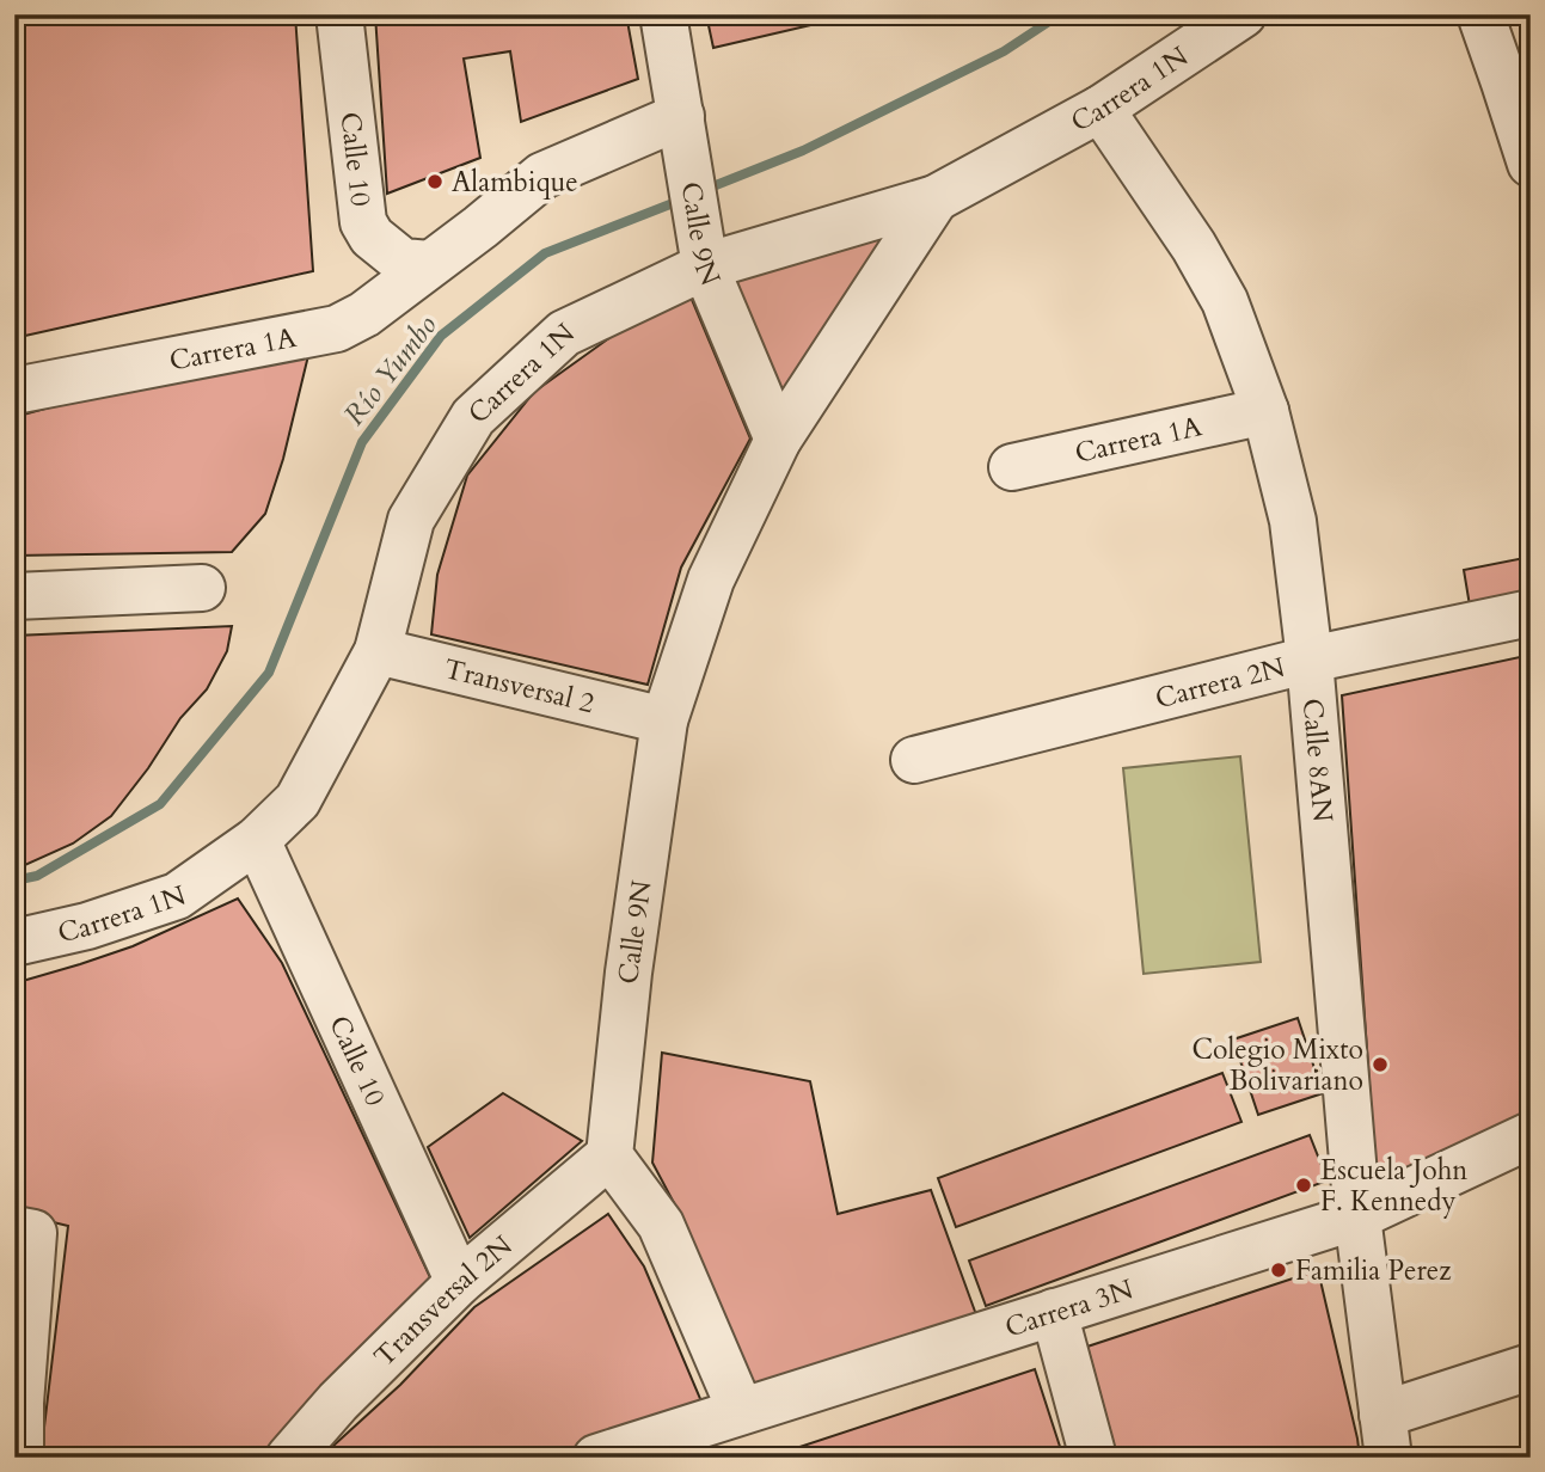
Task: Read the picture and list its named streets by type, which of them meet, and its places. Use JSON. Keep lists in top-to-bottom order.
{
  "streets": {
    "street": [
      "Carrera 1N",
      "Calle 10",
      "Calle 9N",
      "Carrera 1A",
      "Carrera 2N",
      "Transversal 2",
      "Calle 8AN",
      "Transversal 2N",
      "Carrera 3N"
    ]
  },
  "crossings": [
    ["Carrera 1N", "Calle 10"],
    ["Carrera 1N", "Calle 9N"],
    ["Carrera 1N", "Transversal 2"],
    ["Carrera 1N", "Calle 8AN"],
    ["Calle 10", "Carrera 1A"],
    ["Calle 10", "Transversal 2N"],
    ["Calle 9N", "Carrera 1A"],
    ["Calle 9N", "Transversal 2"],
    ["Calle 9N", "Transversal 2N"],
    ["Carrera 1A", "Calle 8AN"],
    ["Carrera 2N", "Calle 8AN"],
    ["Calle 8AN", "Carrera 3N"]
  ],
  "water": ["Río Yumbo"],
  "places": [
    "Alambique",
    "Colegio Mixto Bolivariano",
    "Escuela John F. Kennedy",
    "Familia Perez"
  ]
}
